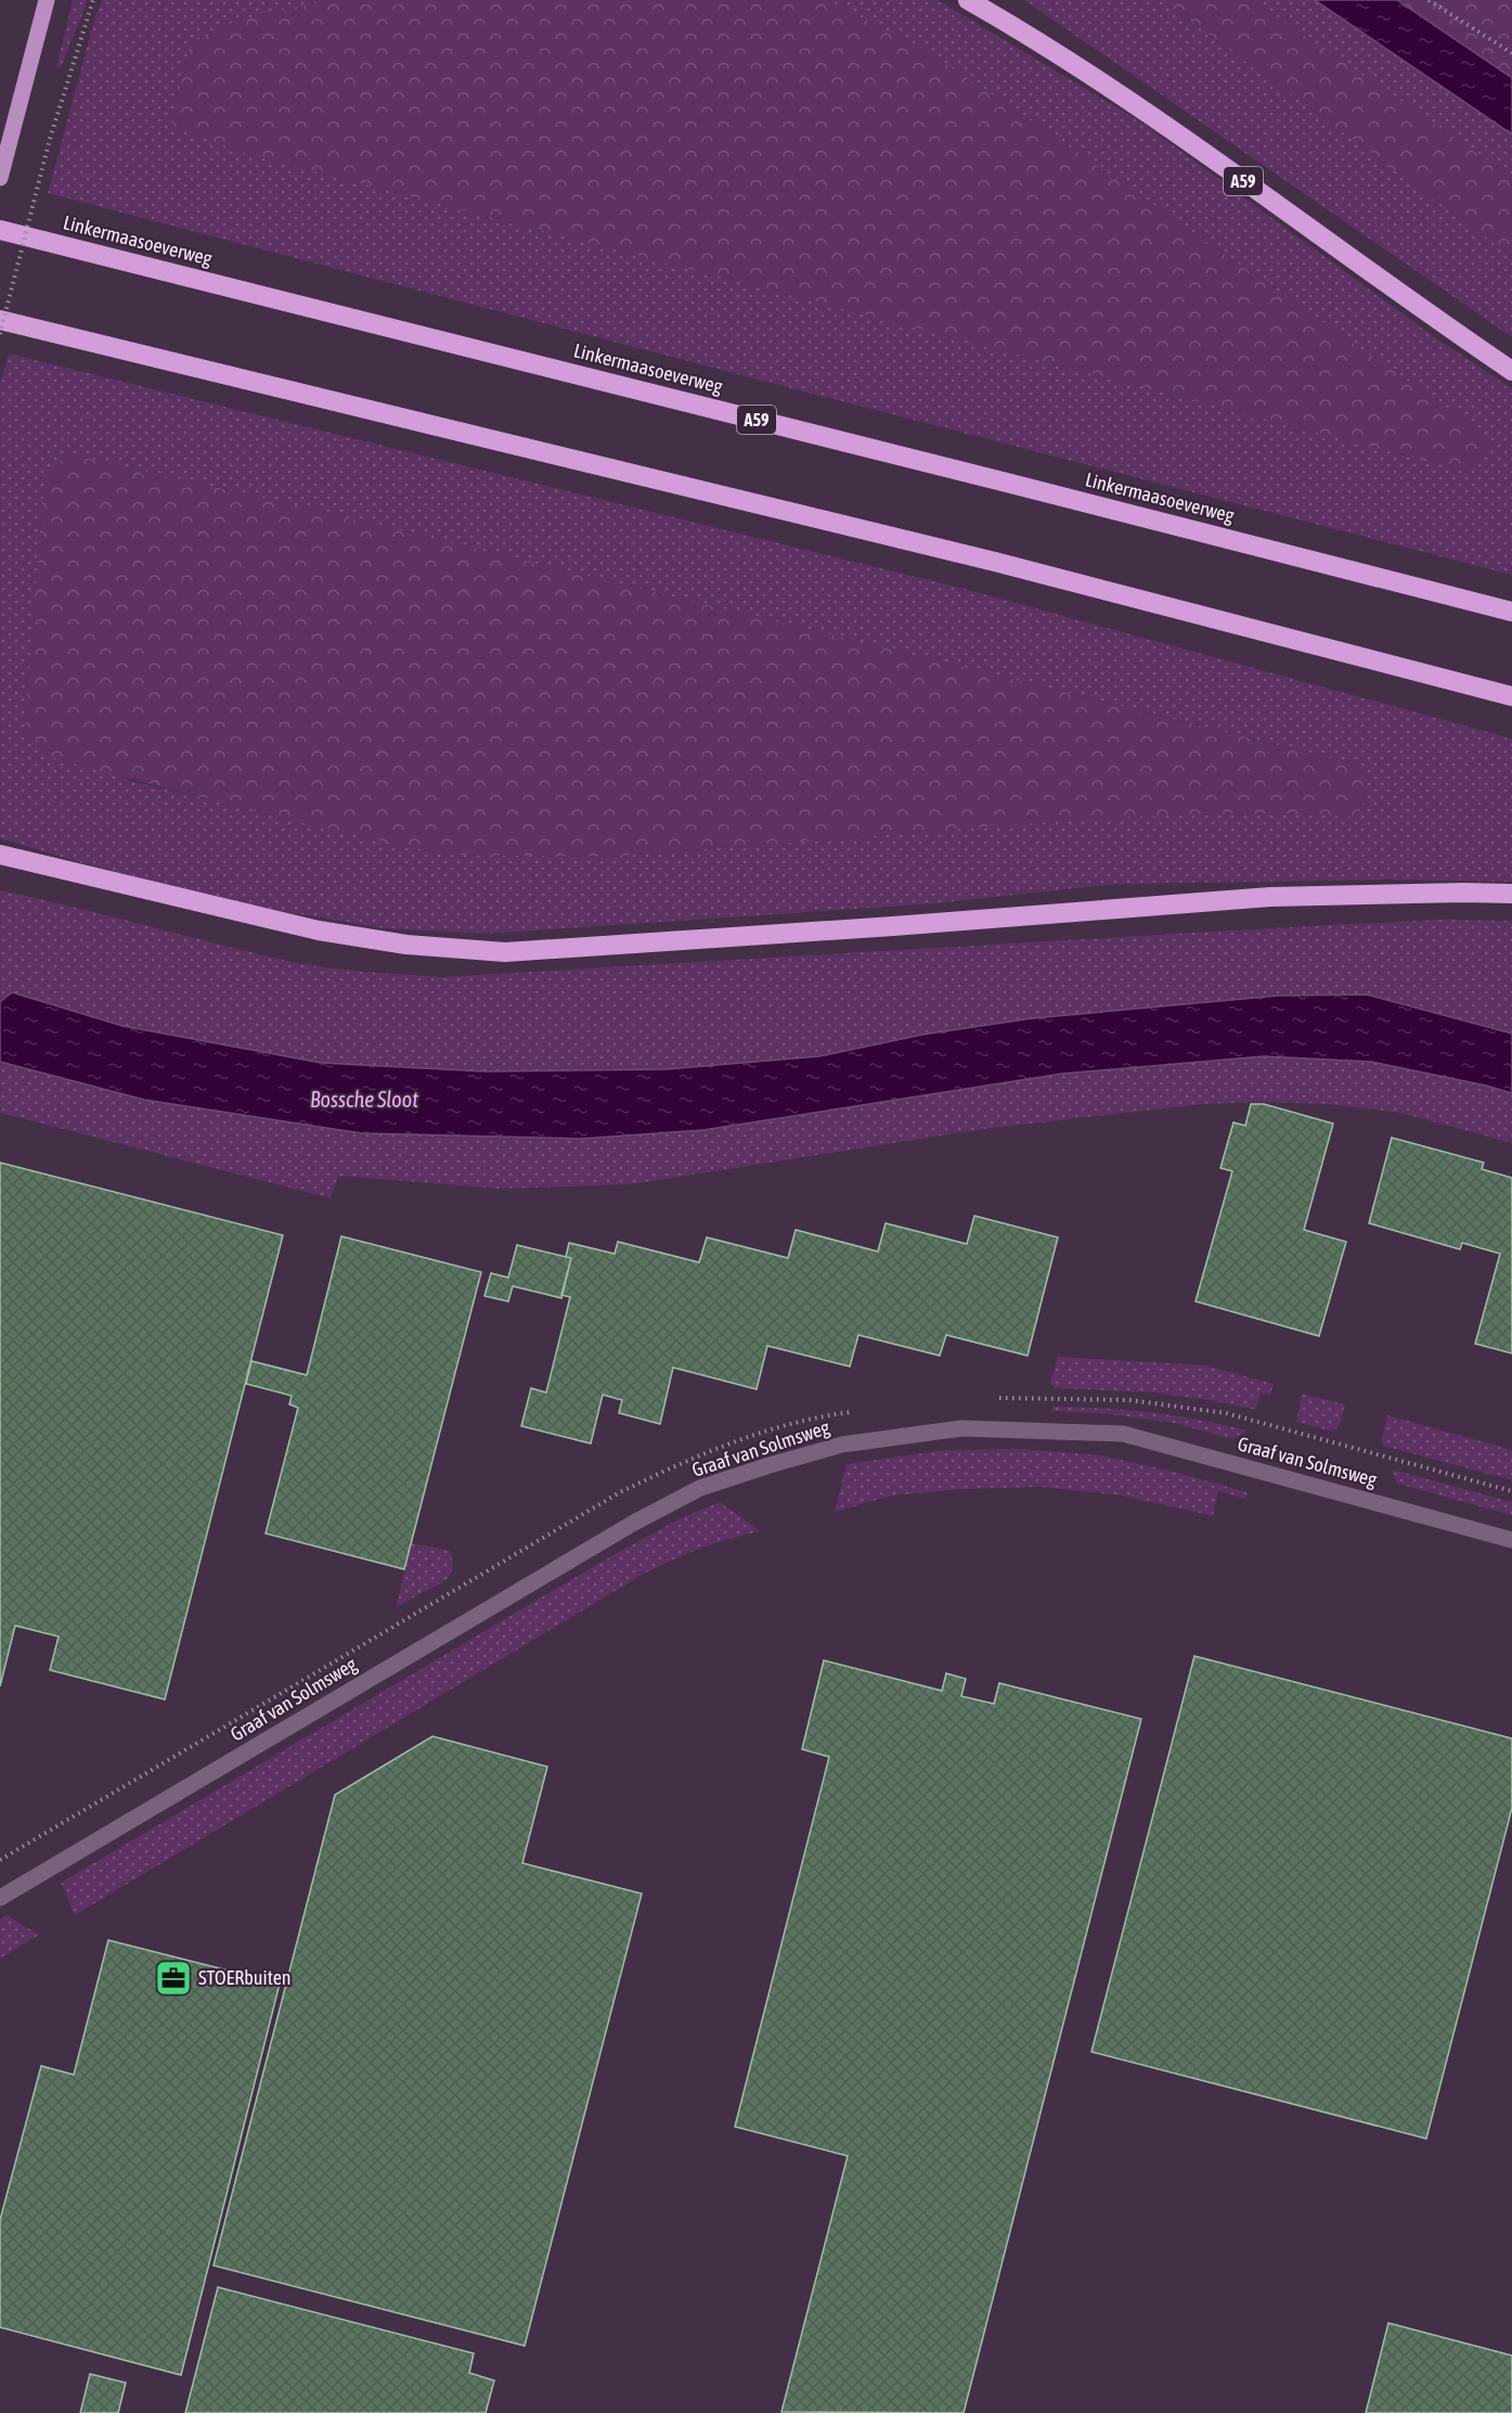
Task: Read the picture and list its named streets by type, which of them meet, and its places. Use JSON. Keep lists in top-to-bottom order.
{
  "streets": {
    "highway": ["A59", "Linkermaasoeverweg"],
    "street": ["Graaf van Solmsweg"]
  },
  "water": ["Bossche Sloot"],
  "places": {
    "office": ["STOERbuiten"]
  }
}
